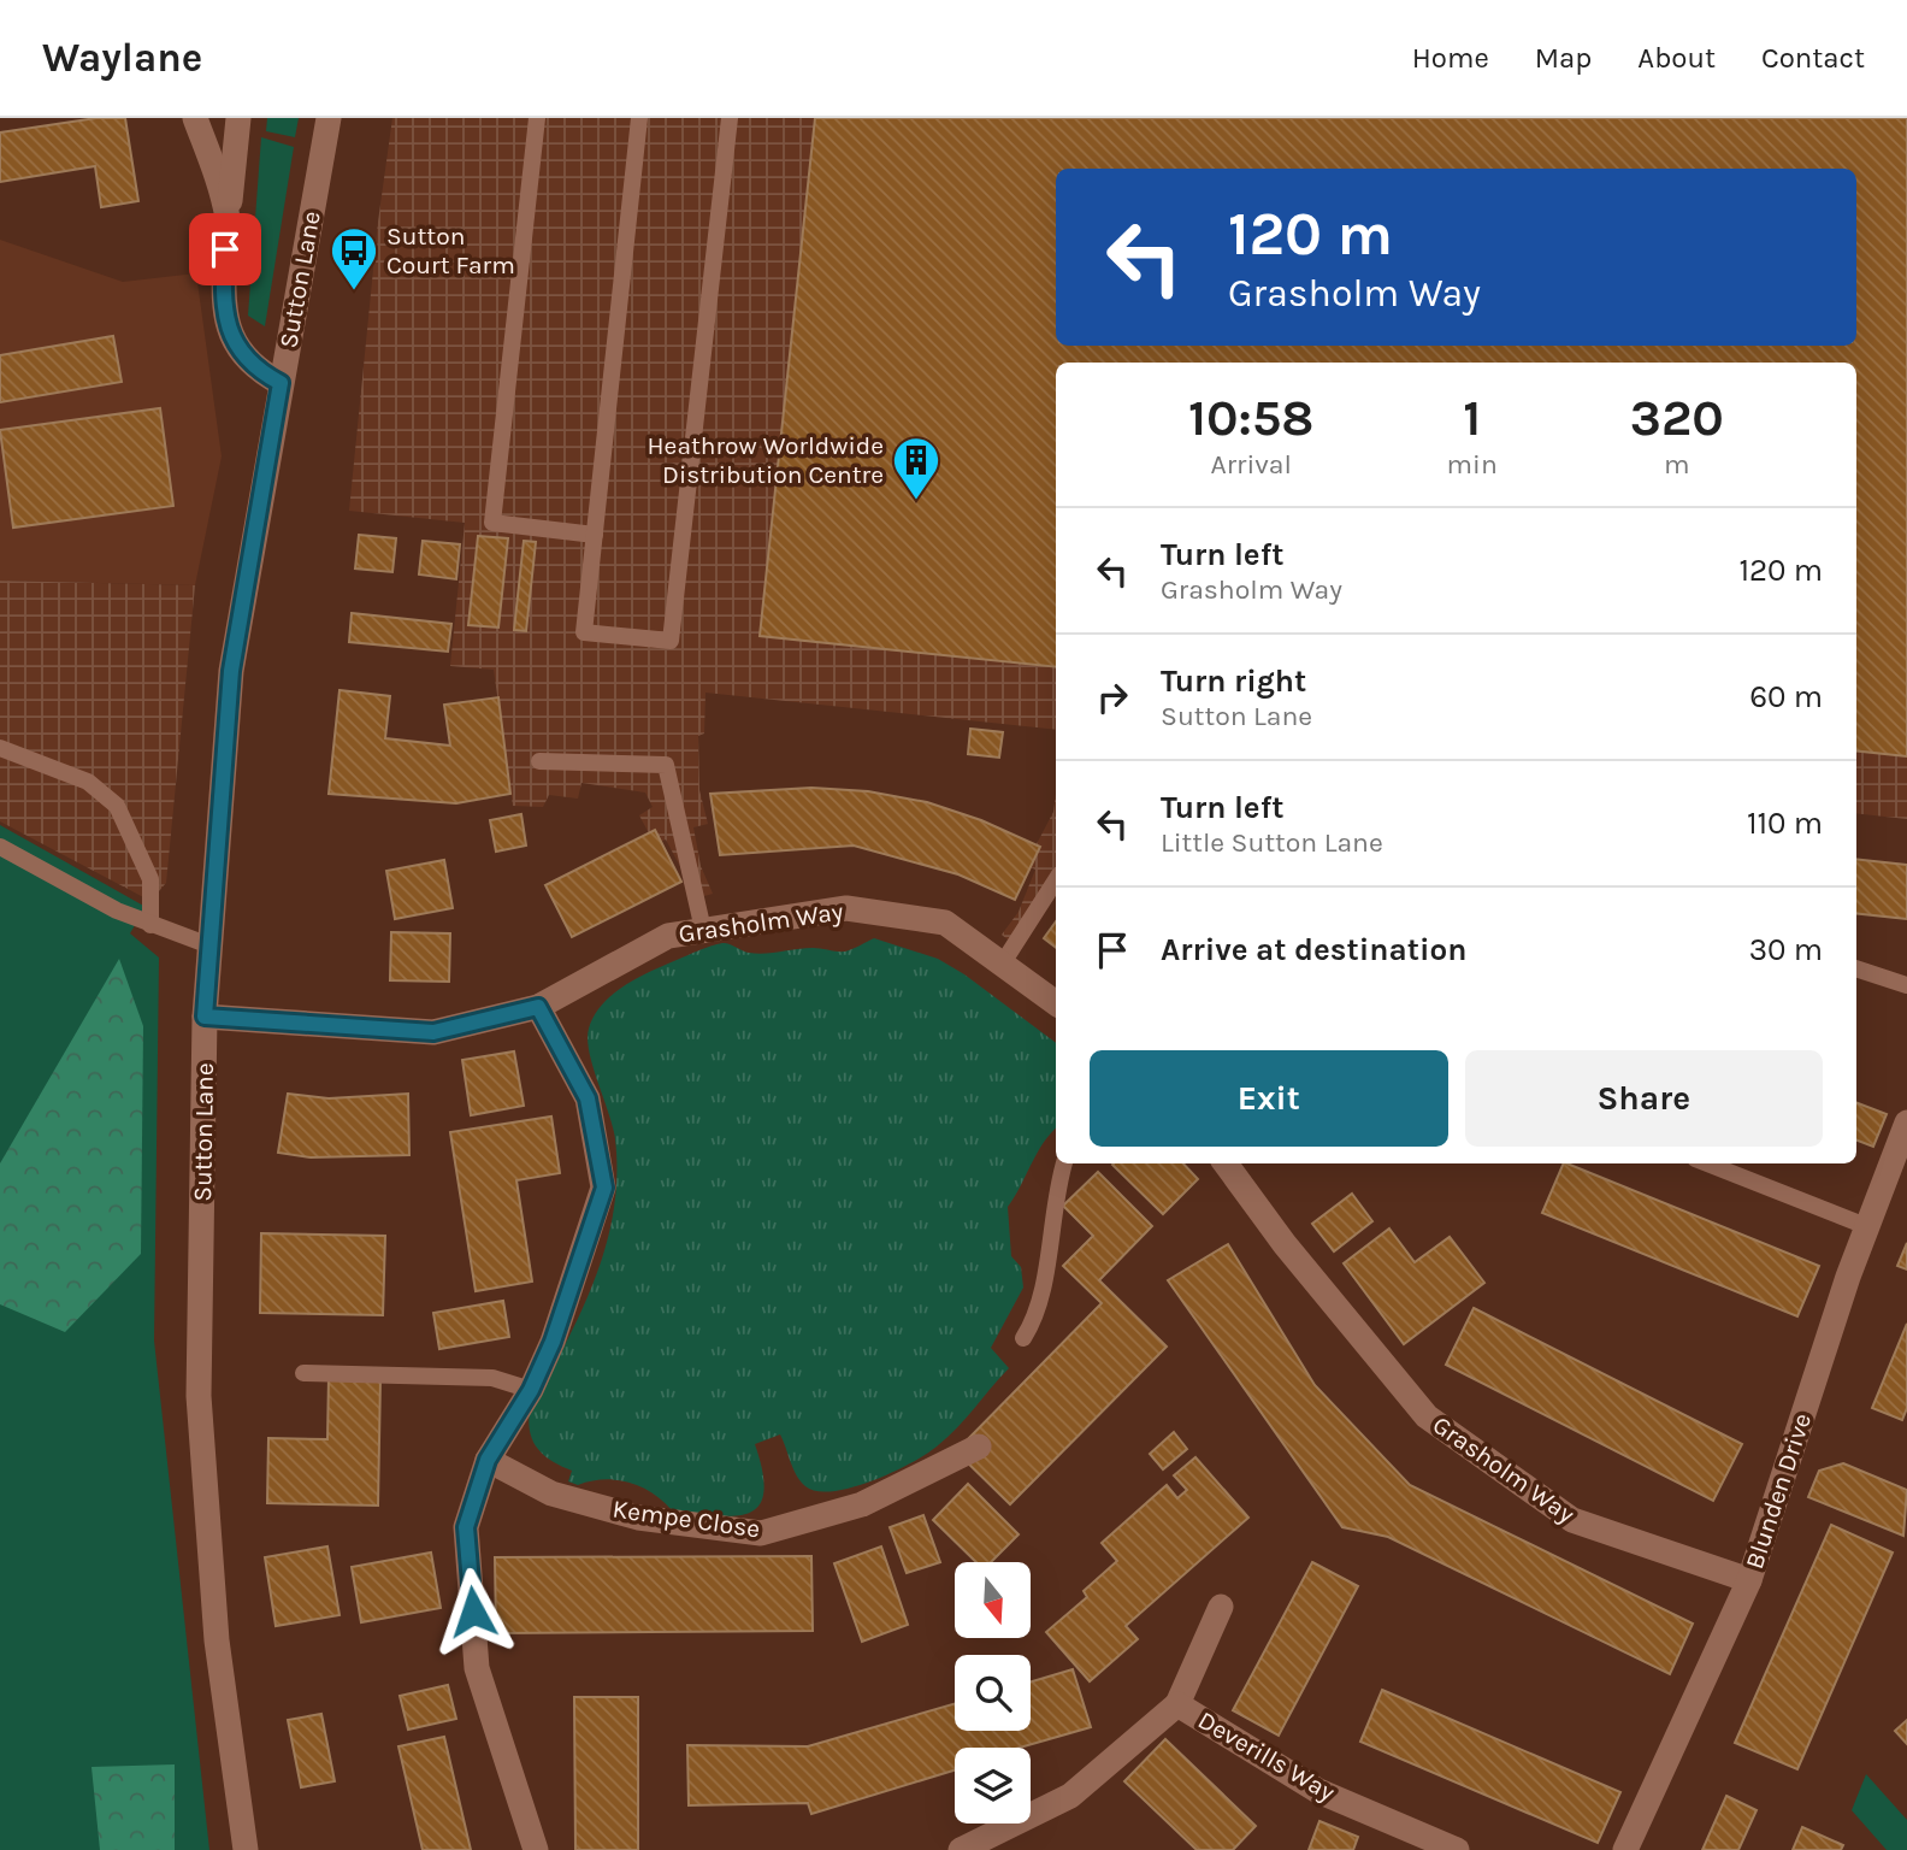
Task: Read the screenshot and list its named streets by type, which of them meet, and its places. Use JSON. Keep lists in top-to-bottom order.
{
  "streets": {
    "street": [
      "Sutton Lane",
      "Grasholm Way",
      "Blunden Drive",
      "Kempe Close",
      "Deverills Way"
    ]
  },
  "crossings": [
    ["Sutton Lane", "Grasholm Way"],
    ["Grasholm Way", "Blunden Drive"]
  ],
  "places": {
    "bus stop": ["Sutton Court Farm"],
    "building": ["Heathrow Worldwide Distribution Centre"]
  },
  "north": "bottom",
  "page": {
    "header": "Waylane",
    "nav": [
      "Home",
      "Map",
      "About",
      "Contact"
    ],
    "turn": ["120 m", "Grasholm Way"],
    "eta": [
      "10:58",
      "Arrival",
      "1",
      "min",
      "320",
      "m"
    ],
    "list": [
      {
        "name": "Turn left",
        "note": "Grasholm Way",
        "value": "120 m"
      },
      {
        "name": "Turn right",
        "note": "Sutton Lane",
        "value": "60 m"
      },
      {
        "name": "Turn left",
        "note": "Little Sutton Lane",
        "value": "110 m"
      },
      {
        "name": "Arrive at destination",
        "value": "30 m"
      }
    ],
    "buttons": ["Exit", "Share"]
  }
}
